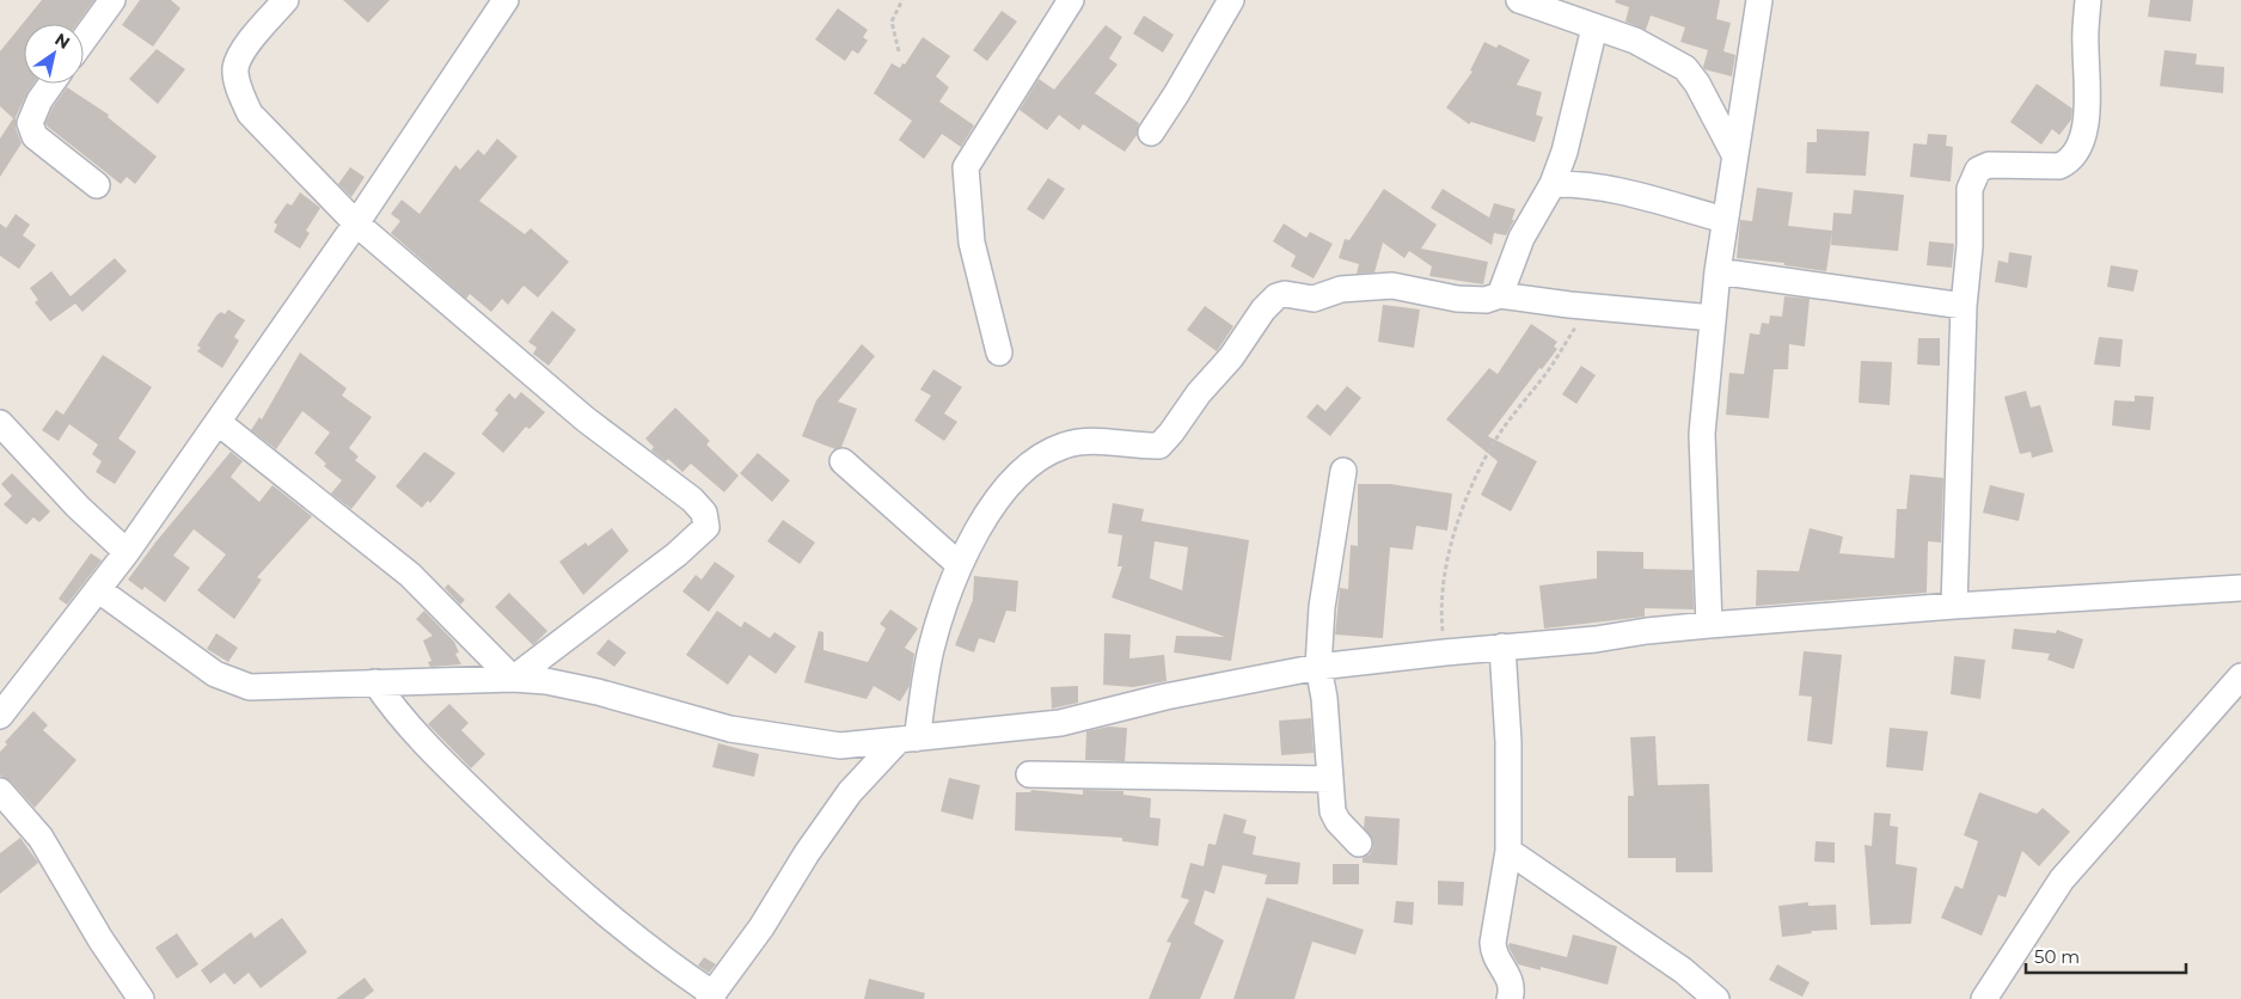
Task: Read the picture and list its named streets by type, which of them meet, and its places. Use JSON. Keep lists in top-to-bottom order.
{
  "scale_bar": "50 m",
  "north": "top right"
}
